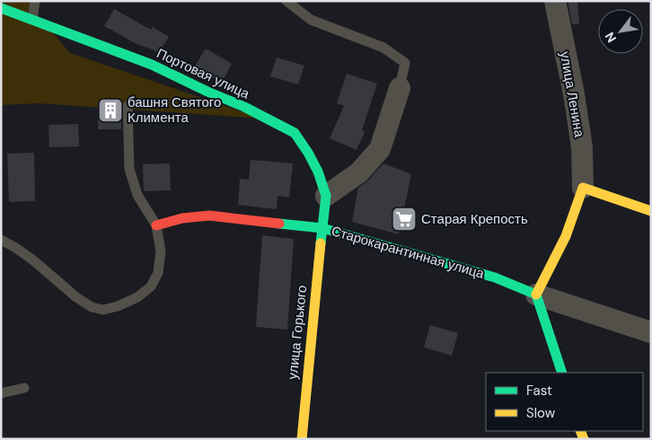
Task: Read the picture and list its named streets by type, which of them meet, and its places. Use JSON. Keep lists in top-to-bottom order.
{
  "streets": {
    "street": [
      "Портовая улица",
      "улица Ленина",
      "Старокарантинная улица",
      "улица Горького"
    ]
  },
  "crossings": [
    ["Портовая улица", "Старокарантинная улица"],
    ["Портовая улица", "улица Горького"],
    ["Старокарантинная улица", "улица Горького"]
  ],
  "places": {
    "building": ["башня Святого Климента"],
    "supermarket": ["Старая Крепость"]
  },
  "legend": ["Fast", "Slow"],
  "north": "bottom left"
}
